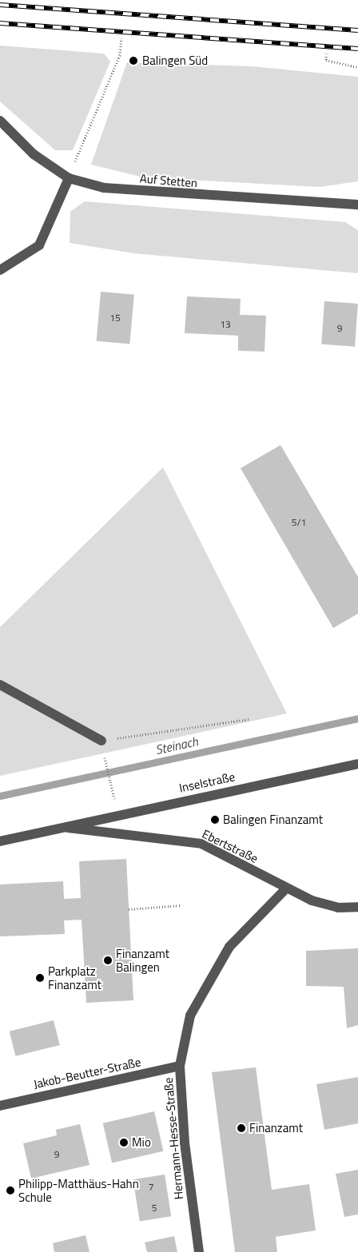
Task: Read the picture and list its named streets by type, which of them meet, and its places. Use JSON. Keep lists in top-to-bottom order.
{
  "streets": {
    "street": [
      "Auf Stetten",
      "Inselstraße",
      "Ebertstraße",
      "Jakob-Beutter-Straße",
      "Hermann-Hesse-Straße"
    ]
  },
  "crossings": [
    ["Inselstraße", "Ebertstraße"],
    ["Ebertstraße", "Hermann-Hesse-Straße"],
    ["Jakob-Beutter-Straße", "Hermann-Hesse-Straße"]
  ],
  "water": ["Steinach"],
  "places": [
    "Balingen Süd",
    "Balingen Finanzamt",
    "Finanzamt Balingen",
    "Parkplatz Finanzamt",
    "Finanzamt",
    "Mio",
    "Philipp-Matthäus-Hahn Schule"
  ],
  "house_numbers": [
    "15",
    "13",
    "9",
    "5/1",
    "9",
    "7",
    "5"
  ]
}
